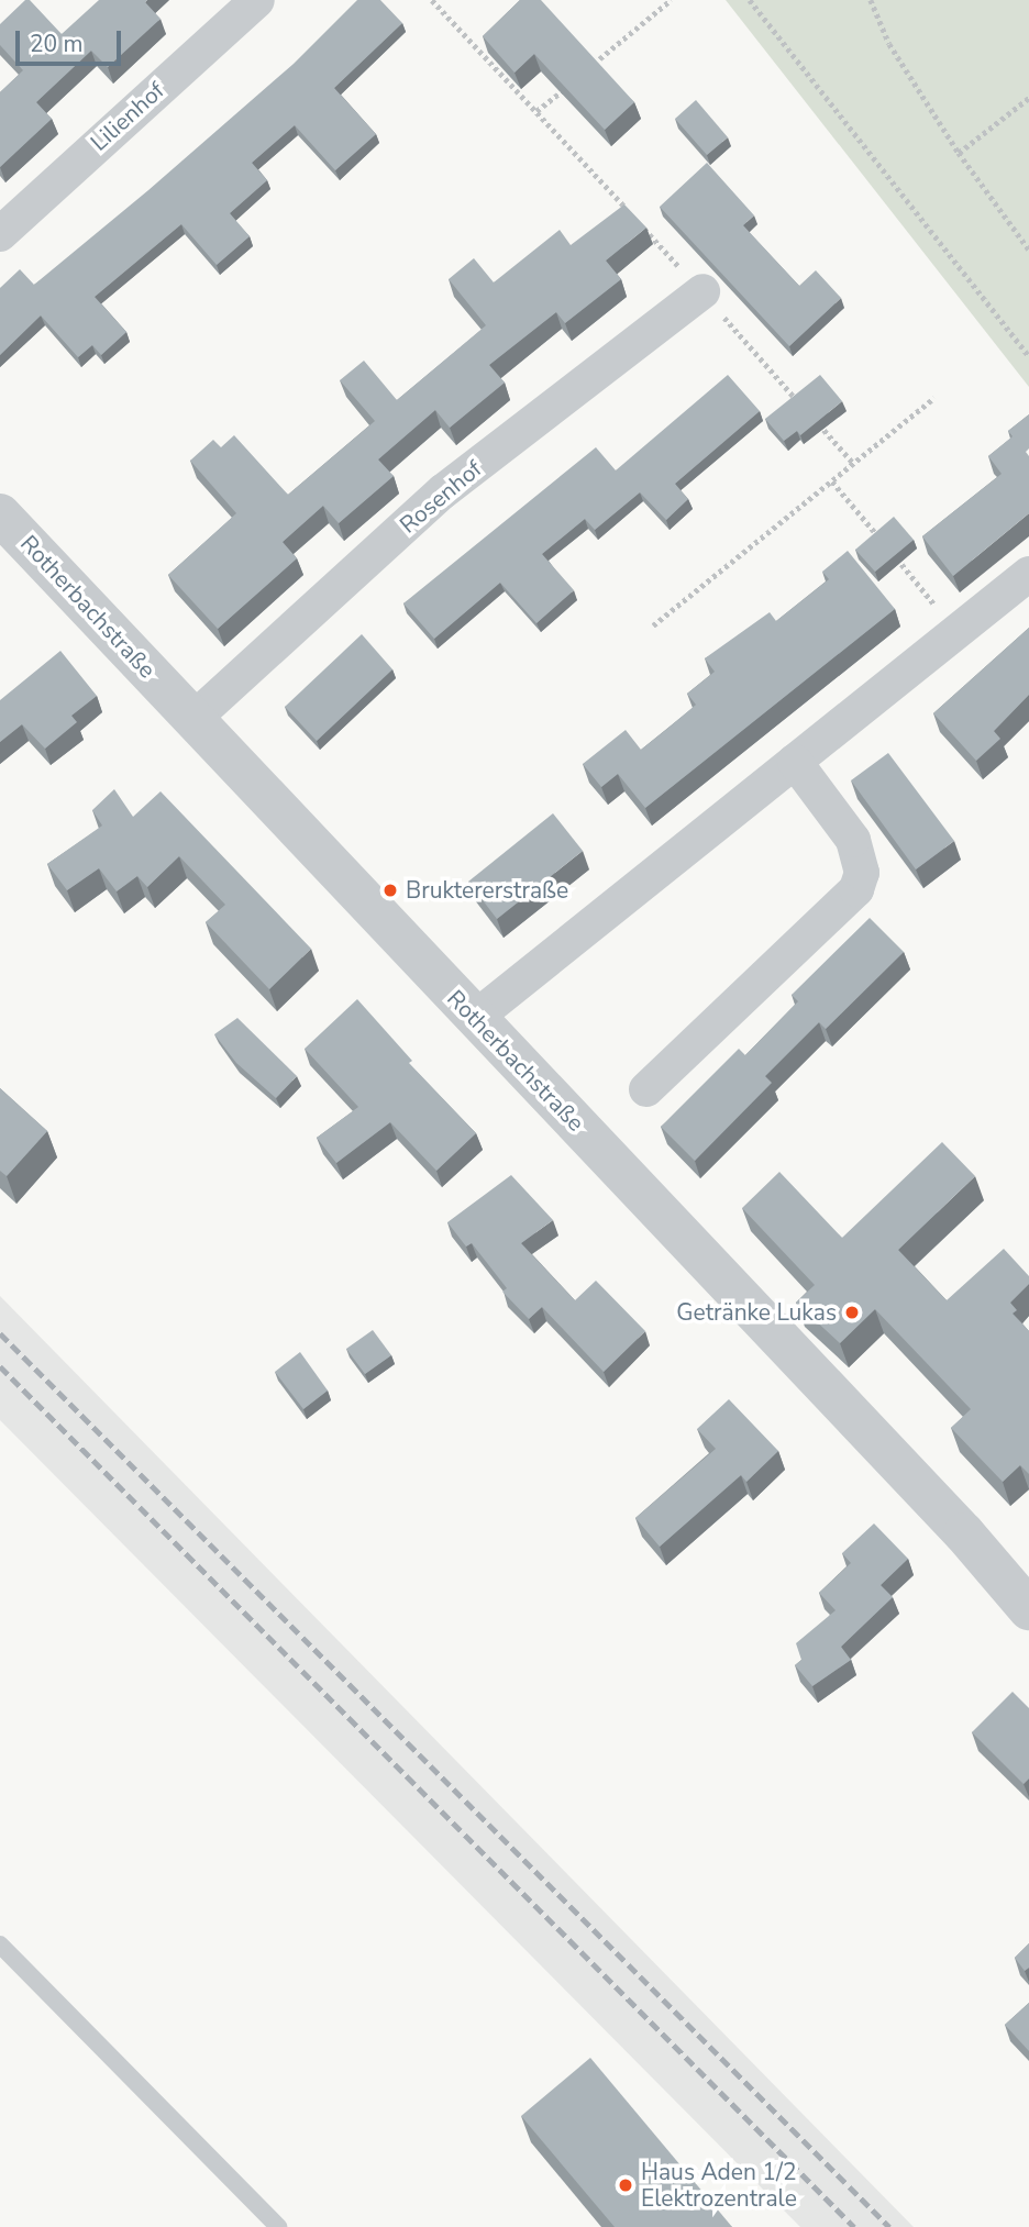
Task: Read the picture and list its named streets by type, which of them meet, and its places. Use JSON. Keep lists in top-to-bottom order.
{
  "streets": {
    "street": ["Lilienhof", "Rosenhof", "Rotherbachstraße"]
  },
  "crossings": [
    ["Rosenhof", "Rotherbachstraße"]
  ],
  "places": ["Bruktererstraße", "Getränke Lukas", "Haus Aden 1/2 Elektrozentrale"],
  "scale_bar": "20 m"
}
